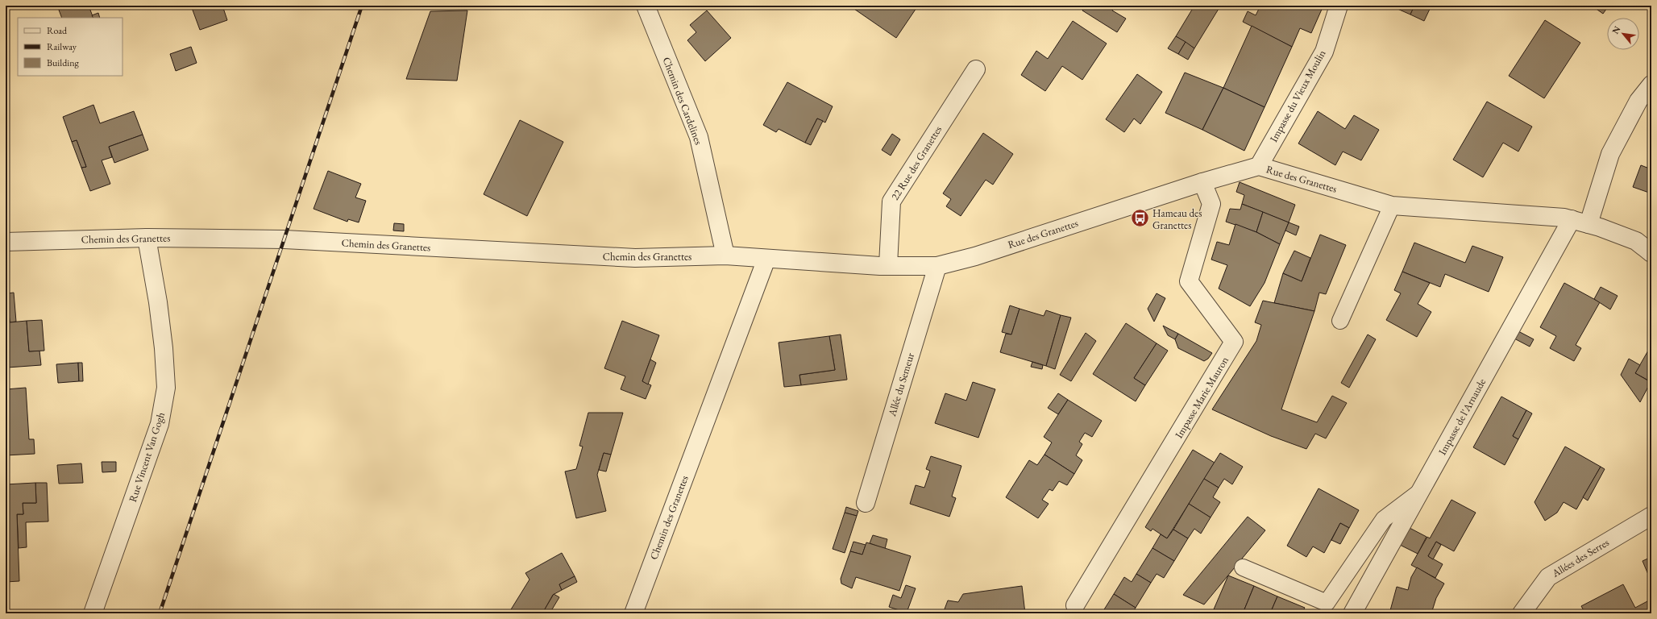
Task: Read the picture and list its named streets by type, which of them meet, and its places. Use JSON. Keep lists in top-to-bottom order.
{
  "streets": {
    "street": [
      "Impasse du Vieux Moulin",
      "Chemin des Cardelines",
      "22 Rue des Granettes",
      "Rue des Granettes",
      "Chemin des Granettes",
      "Allée du Semeur",
      "Impasse Marie Mauron",
      "Impasse de l'Arnaude",
      "Rue Vincent Van Gogh",
      "Allées des Serres"
    ]
  },
  "crossings": [
    ["Impasse du Vieux Moulin", "Rue des Granettes"],
    ["Chemin des Cardelines", "Chemin des Granettes"],
    ["22 Rue des Granettes", "Rue des Granettes"],
    ["22 Rue des Granettes", "Chemin des Granettes"],
    ["Rue des Granettes", "Chemin des Granettes"],
    ["Rue des Granettes", "Allée du Semeur"],
    ["Rue des Granettes", "Impasse Marie Mauron"],
    ["Rue des Granettes", "Impasse de l'Arnaude"],
    ["Chemin des Granettes", "Rue Vincent Van Gogh"]
  ],
  "places": {
    "bus stop": ["Hameau des Granettes"]
  },
  "legend": ["Road", "Railway", "Building"],
  "north": "top left"
}
